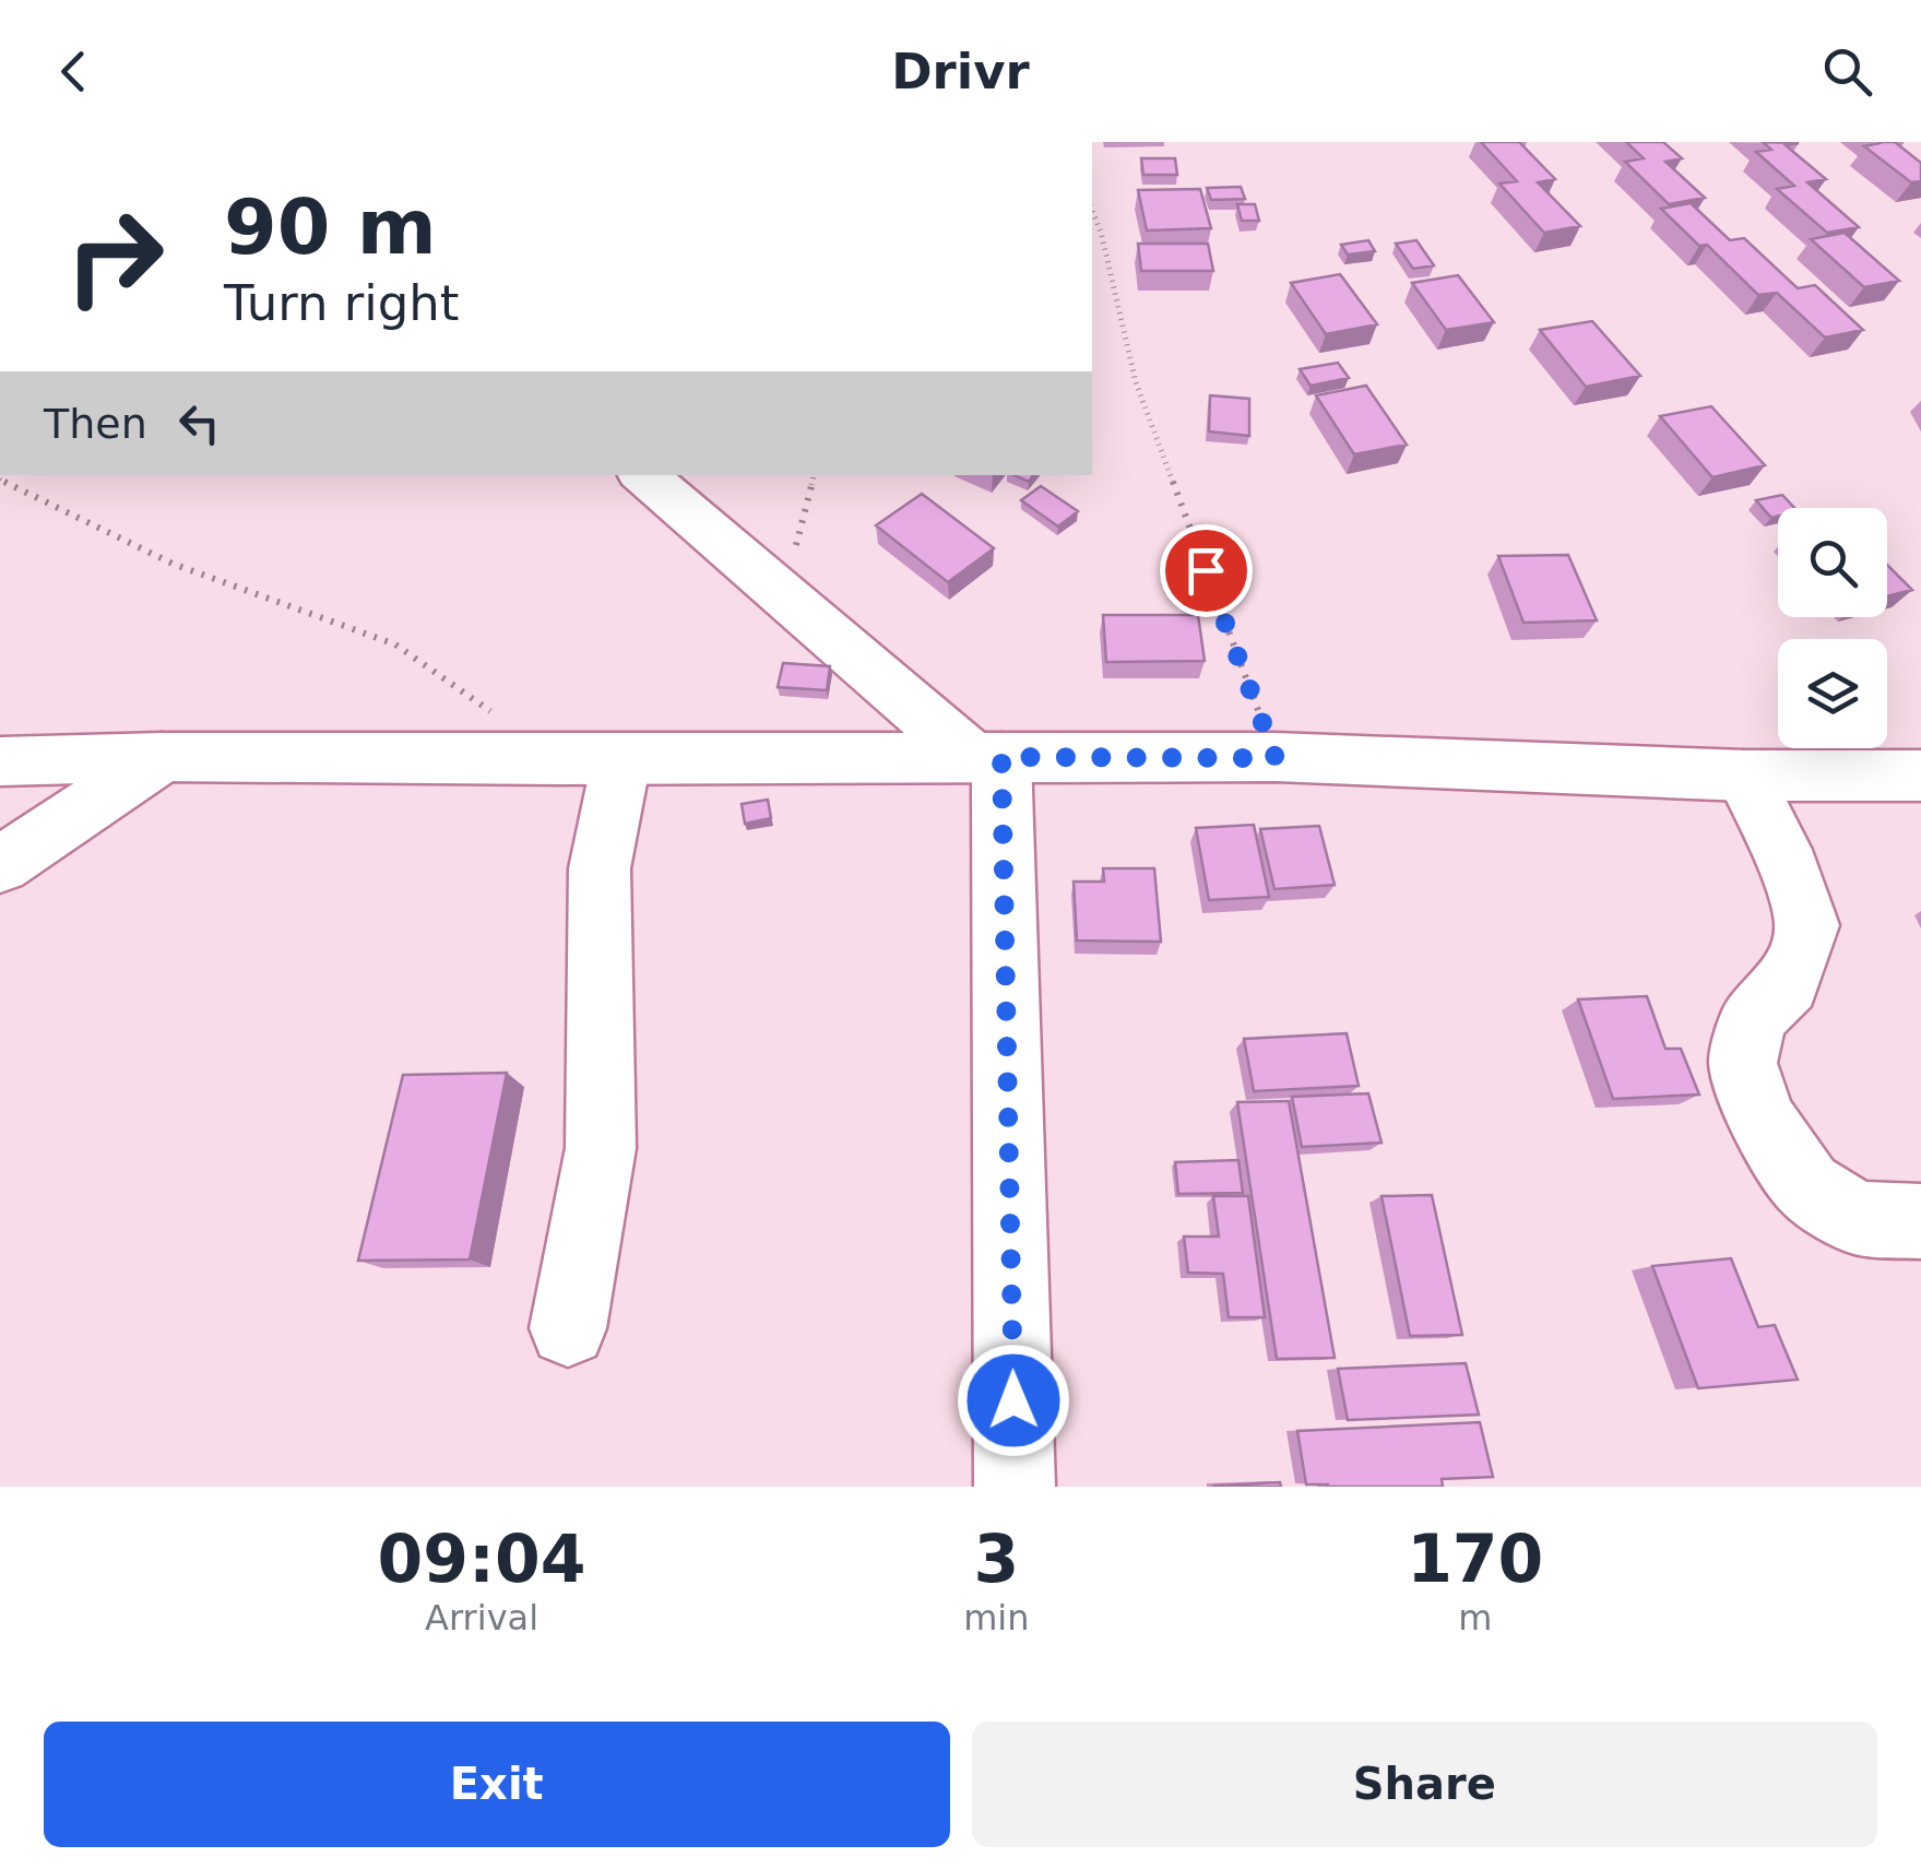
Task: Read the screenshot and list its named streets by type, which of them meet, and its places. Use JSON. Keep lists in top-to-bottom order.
{
  "page": {
    "header": "Drivr",
    "turn": ["90 m", "Turn right"],
    "then": "Then",
    "eta": [
      "09:04",
      "Arrival",
      "3",
      "min",
      "170",
      "m"
    ],
    "buttons": ["Exit", "Share"]
  }
}
